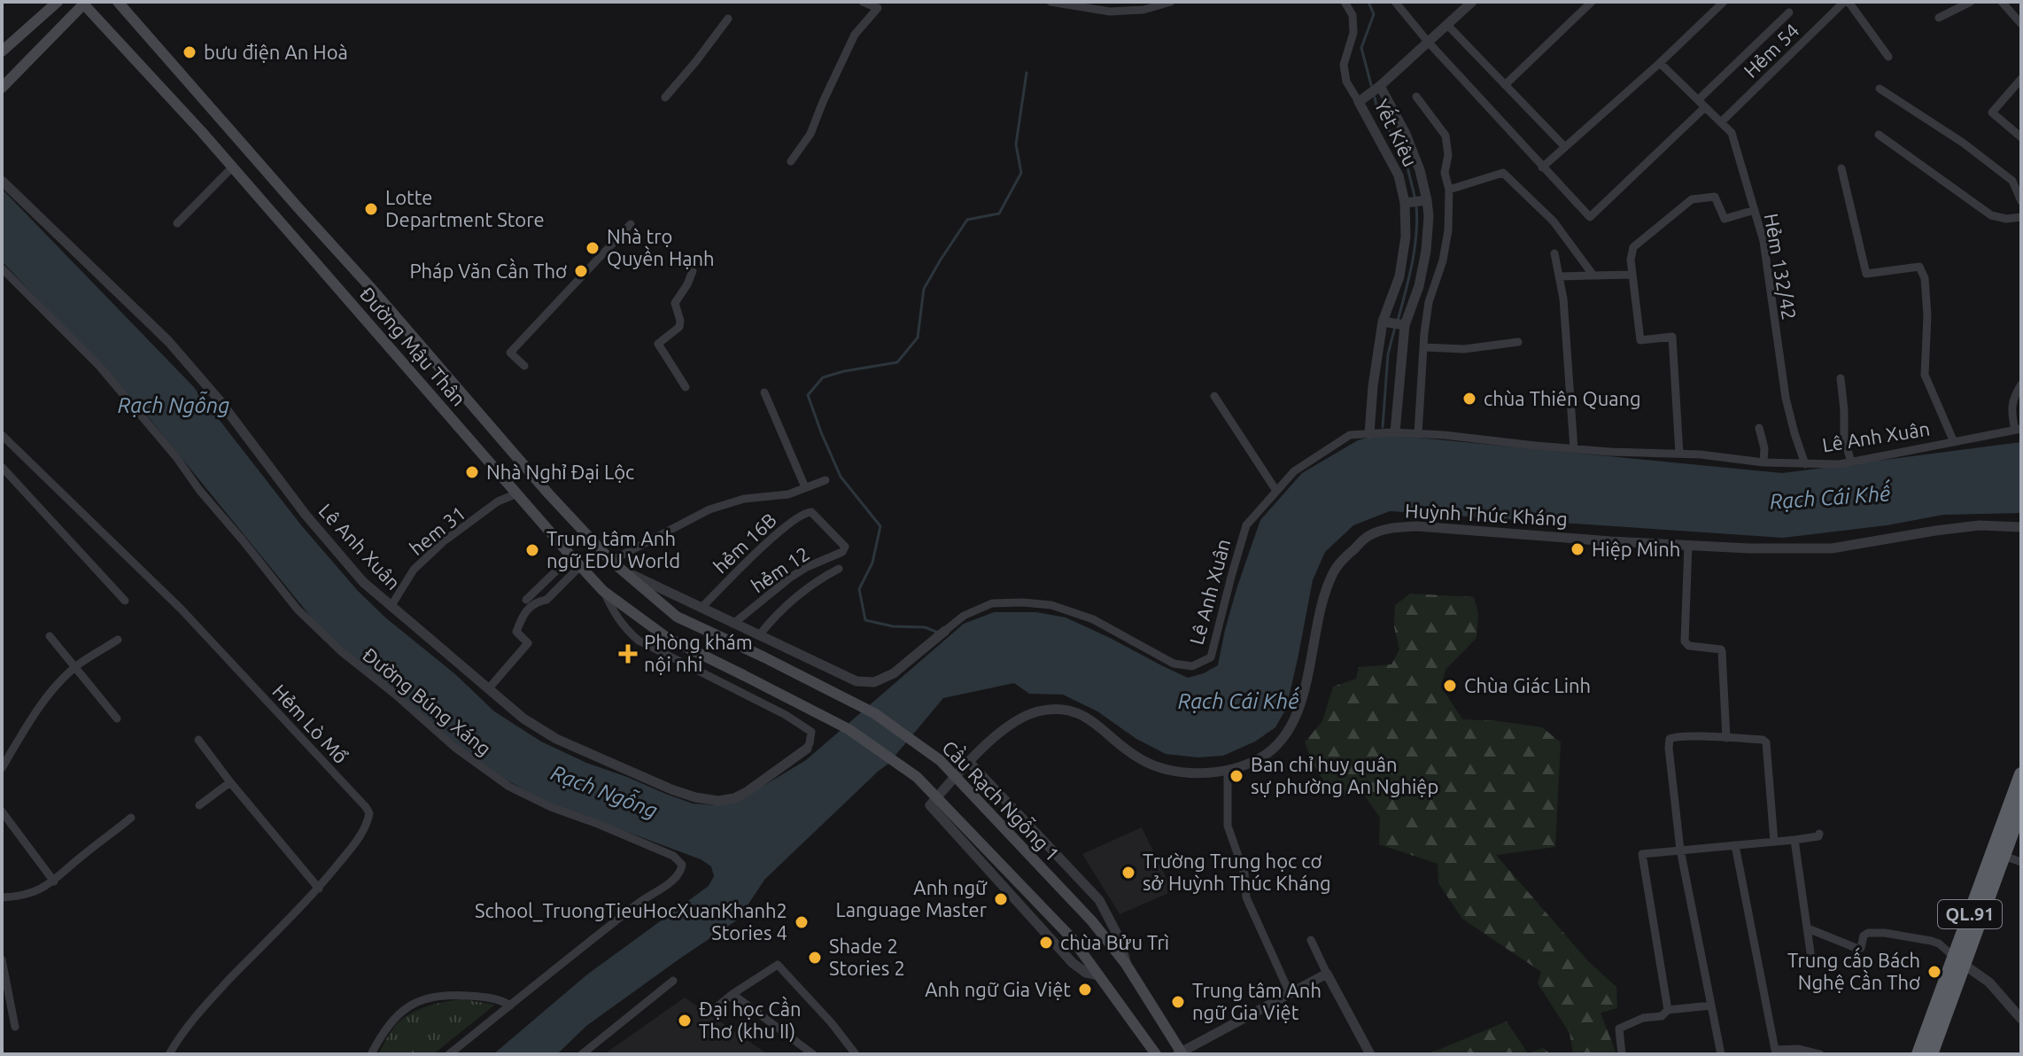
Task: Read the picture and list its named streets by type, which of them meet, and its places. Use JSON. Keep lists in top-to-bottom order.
{
  "streets": {
    "highway": ["QL.91"],
    "main road": ["Đường Mậu Thân", "Cầu Rạch Ngỗng 1"],
    "street": [
      "Hẻm 54",
      "Yết Kiêu",
      "Hẻm 132/42",
      "Lê Anh Xuân",
      "Huỳnh Thúc Kháng",
      "hem 31",
      "hẻm 16B",
      "hẻm 12",
      "Đường Búng Xáng",
      "Hẻm Lò Mổ"
    ]
  },
  "crossings": [
    ["Hẻm 54", "Hẻm 132/42"],
    ["Yết Kiêu", "Lê Anh Xuân"],
    ["Hẻm 132/42", "Lê Anh Xuân"],
    ["Đường Mậu Thân", "Lê Anh Xuân"],
    ["Đường Mậu Thân", "Huỳnh Thúc Kháng"],
    ["Đường Mậu Thân", "hem 31"],
    ["Đường Mậu Thân", "Cầu Rạch Ngỗng 1"],
    ["Lê Anh Xuân", "hem 31"],
    ["Lê Anh Xuân", "hẻm 16B"],
    ["Lê Anh Xuân", "hẻm 12"],
    ["hẻm 16B", "hẻm 12"]
  ],
  "water": ["Rạch Ngỗng", "Rạch Cái Khế"],
  "places": {
    "other": [
      "bưu điện An Hoà",
      "Lotte Department Store",
      "Nhà trọ Quyền Hạnh",
      "Pháp Văn Cần Thơ",
      "chùa Thiên Quang",
      "Nhà Nghỉ Đại Lộc",
      "Hiệp Minh",
      "Trung tâm Anh ngữ EDU World",
      "Chùa Giác Linh",
      "Ban chỉ huy quân sự phường An Nghiệp",
      "Trường Trung học cơ sở Huỳnh Thúc Kháng",
      "Anh ngữ Language Master",
      "School_TruongTieuHocXuanKhanh2 Stories 4",
      "chùa Bửu Trì",
      "Shade 2 Stories 2",
      "Trung cấp Bách Nghệ Cần Thơ",
      "Anh ngữ Gia Việt",
      "Trung tâm Anh ngữ Gia Việt",
      "Đại học Cần Thơ (khu II)"
    ],
    "health": ["Phòng khám nội nhi"]
  }
}
